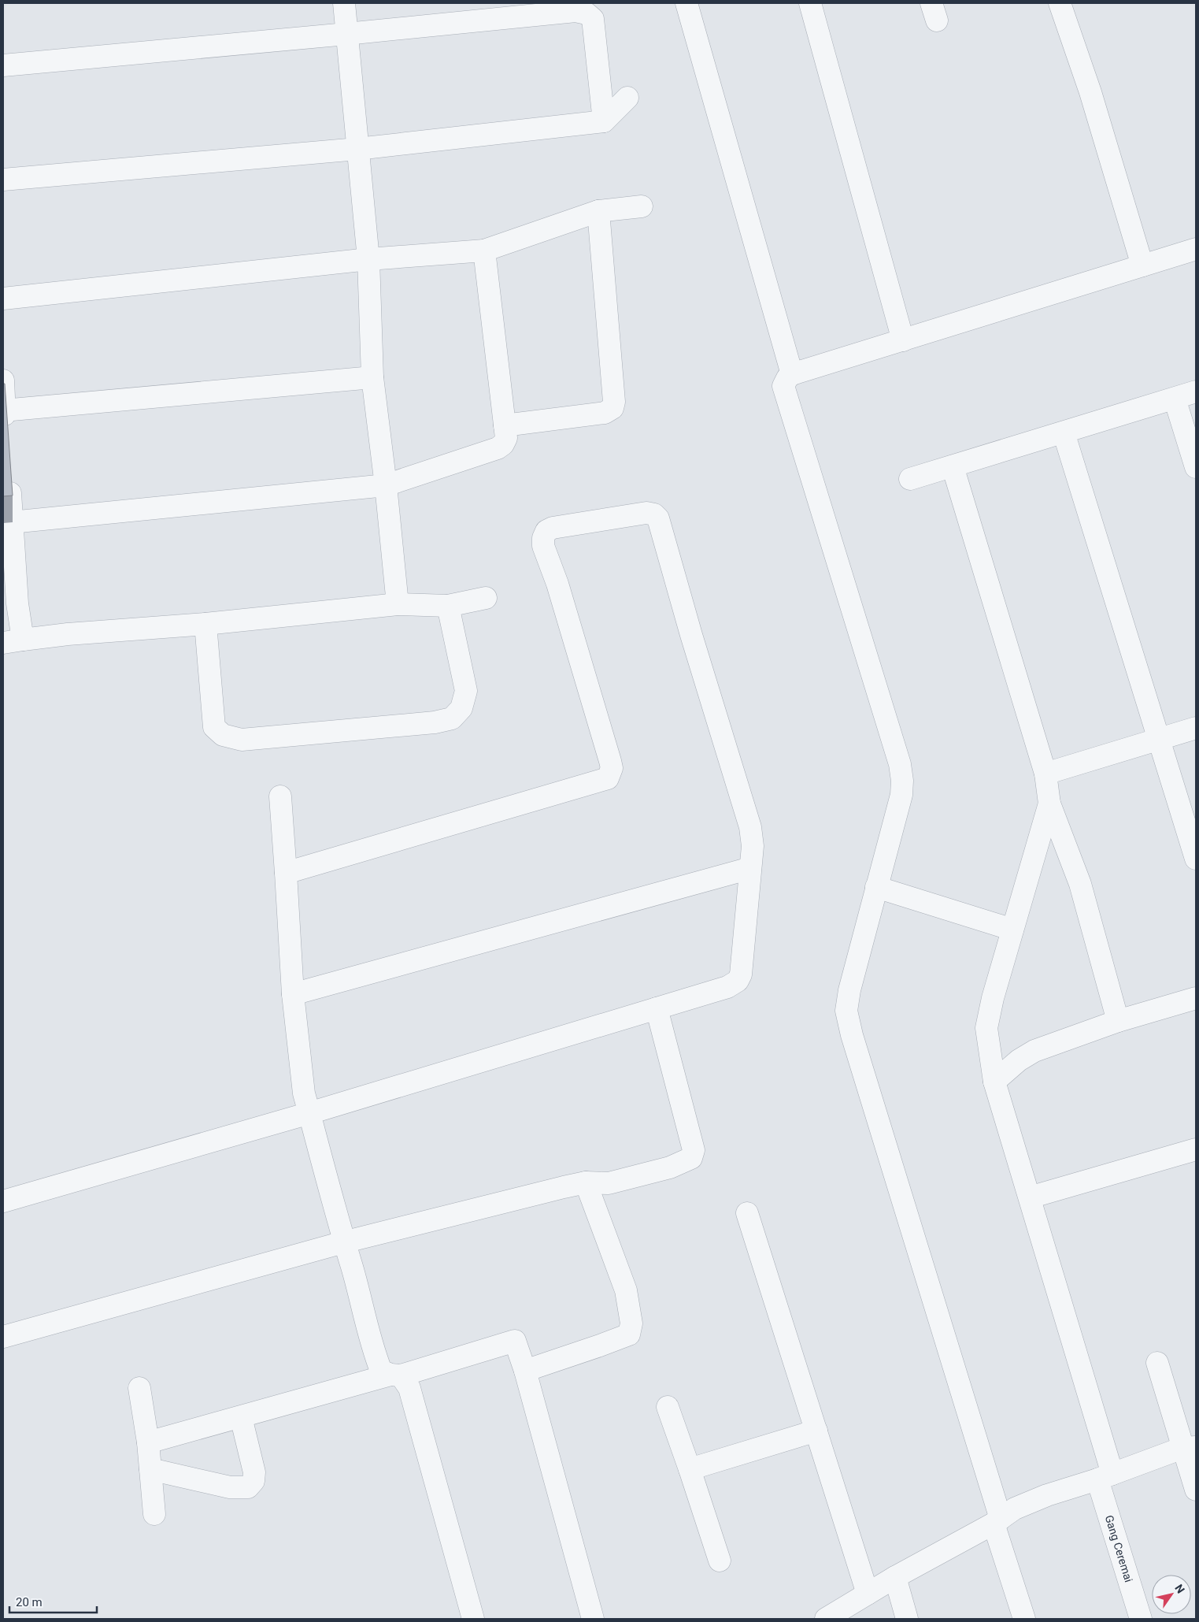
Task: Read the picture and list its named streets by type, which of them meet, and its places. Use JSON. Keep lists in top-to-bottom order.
{
  "streets": {
    "street": ["Gang Ceremai"]
  },
  "scale_bar": "20 m",
  "north": "top right"
}
